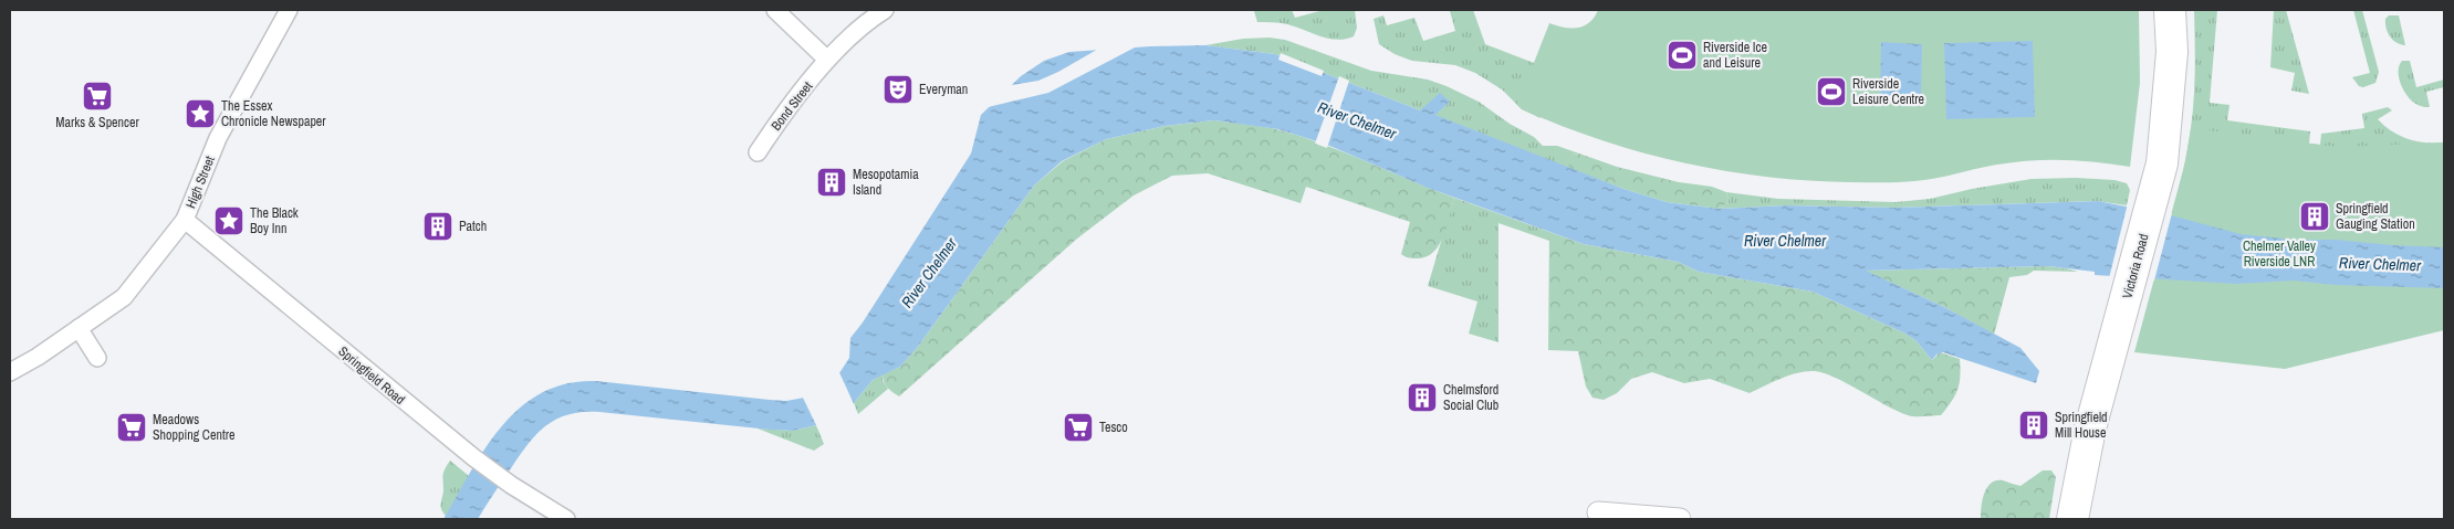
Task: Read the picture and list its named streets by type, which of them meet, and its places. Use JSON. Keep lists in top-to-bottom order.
{
  "streets": {
    "main road": ["Victoria Road"],
    "street": ["Bond Street", "High Street", "Springfield Road"]
  },
  "crossings": [
    ["High Street", "Springfield Road"]
  ],
  "water": ["River Chelmer"],
  "parks": ["Chelmer Valley Riverside LNR"],
  "places": {
    "sports": ["Riverside Ice and Leisure", "Riverside Leisure Centre"],
    "theatre": ["Everyman"],
    "supermarket": ["Marks & Spencer", "Meadows Shopping Centre", "Tesco"],
    "place": ["The Essex Chronicle Newspaper", "The Black Boy Inn"],
    "building": [
      "Mesopotamia Island",
      "Springfield Gauging Station",
      "Patch",
      "Chelmsford Social Club",
      "Springfield Mill House"
    ]
  }
}
